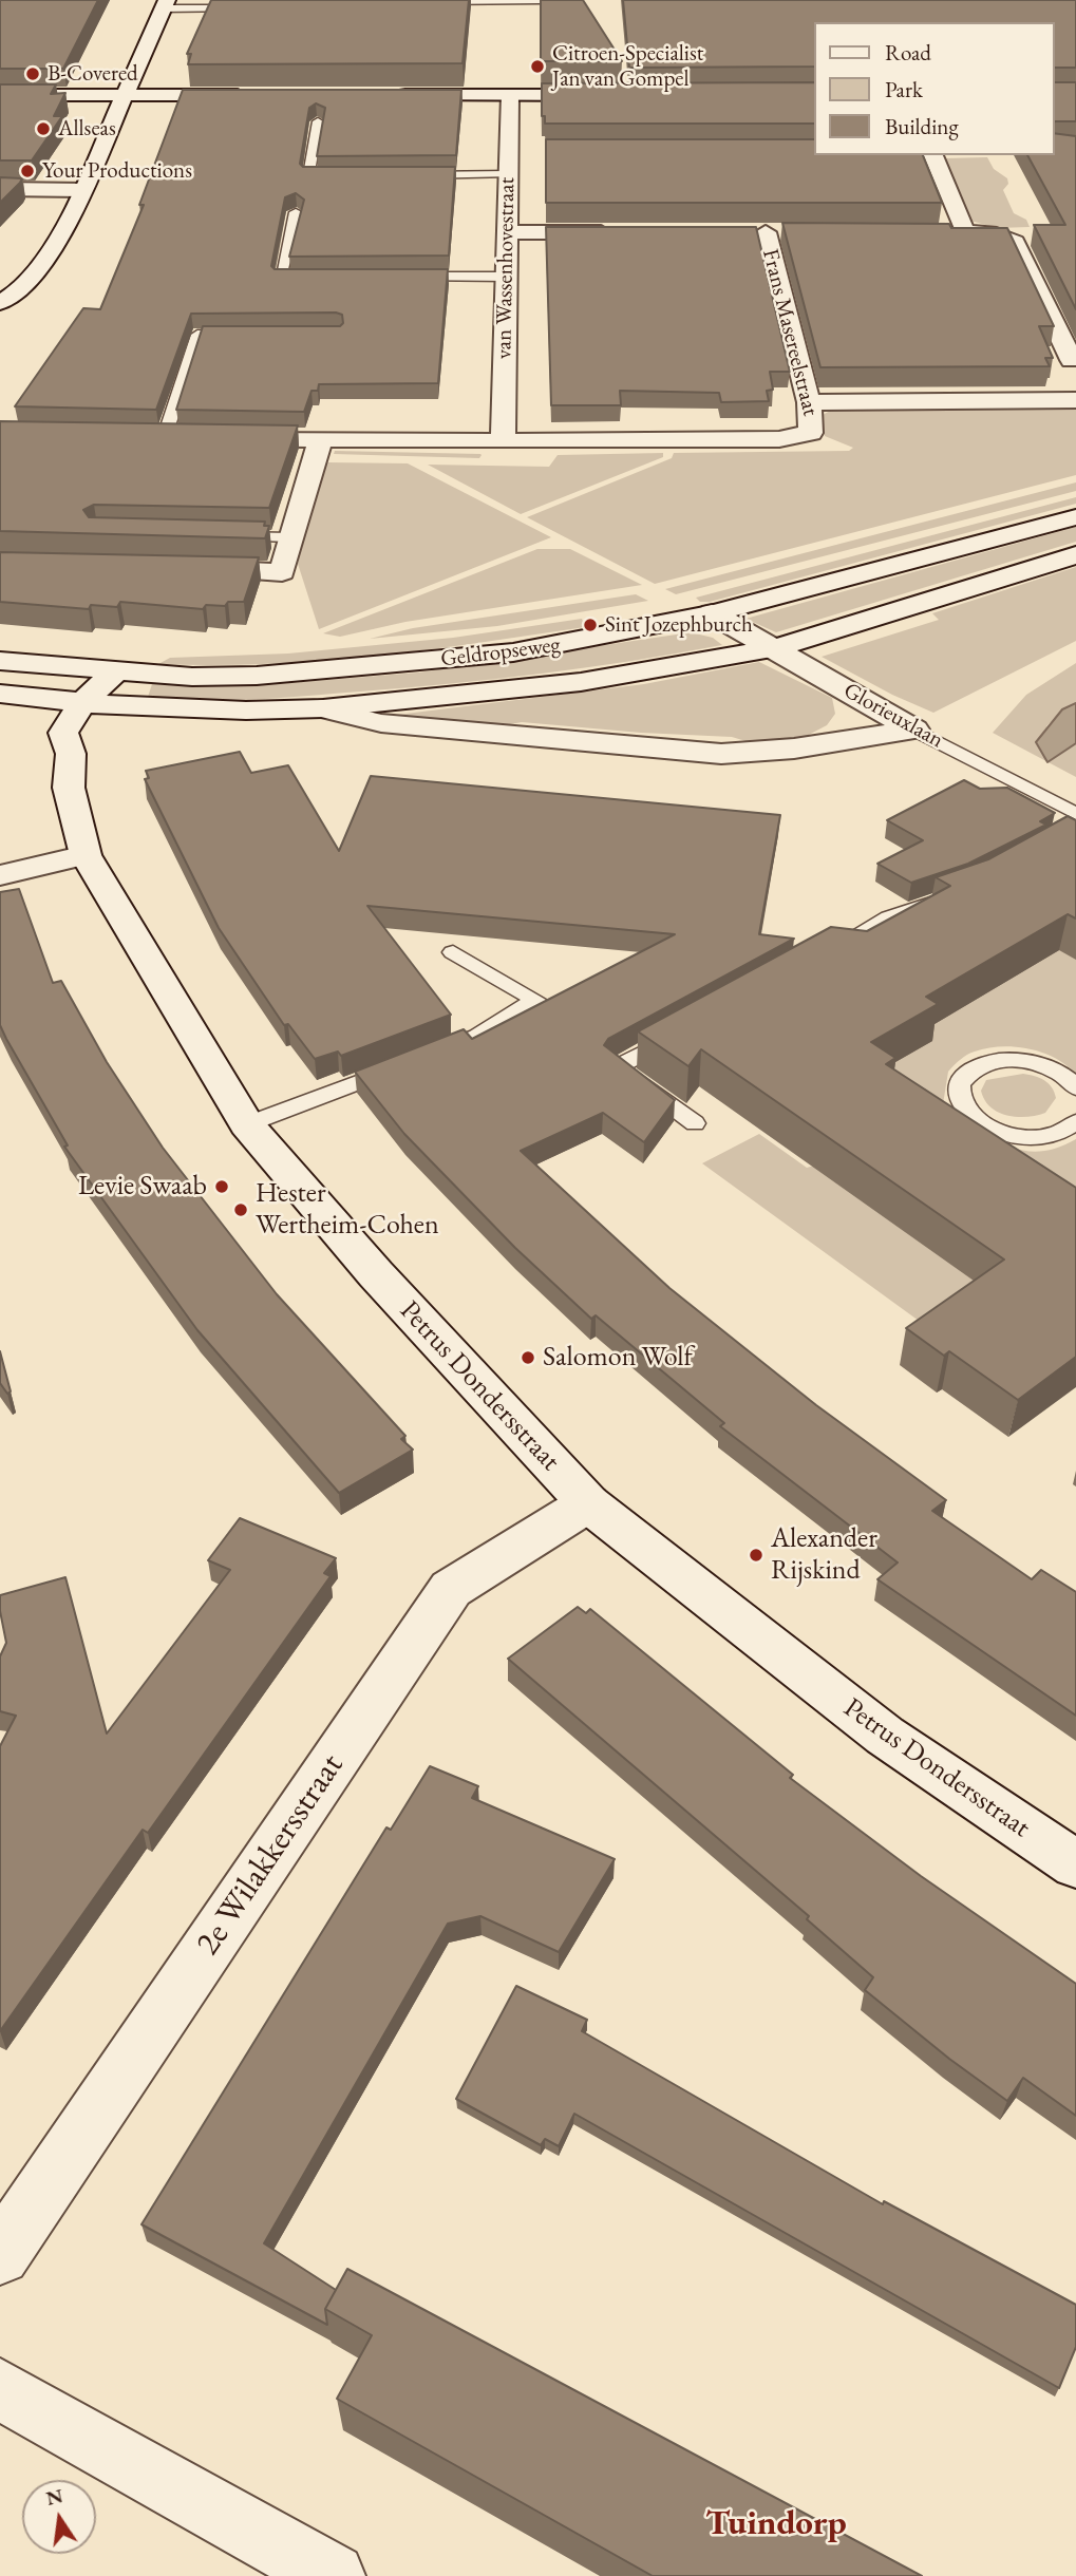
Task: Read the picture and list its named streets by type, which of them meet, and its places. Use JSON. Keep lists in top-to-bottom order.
{
  "streets": {
    "street": [
      "van Wassenhovestraat",
      "Frans Masereelstraat",
      "Geldropseweg",
      "Glorieuxlaan",
      "Petrus Dondersstraat",
      "2e Wilakkersstraat"
    ]
  },
  "crossings": [
    ["van Wassenhovestraat", "Frans Masereelstraat"],
    ["Geldropseweg", "Glorieuxlaan"],
    ["Geldropseweg", "Petrus Dondersstraat"],
    ["Petrus Dondersstraat", "2e Wilakkersstraat"]
  ],
  "districts": ["Tuindorp"],
  "places": [
    "Citroen-Specialist Jan van Gompel",
    "B-Covered",
    "Allseas",
    "Your Productions",
    "Sint Jozephburch",
    "Levie Swaab",
    "Hester Wertheim-Cohen",
    "Salomon Wolf",
    "Alexander Rijskind"
  ],
  "legend": ["Road", "Park", "Building"],
  "north": "top"
}
